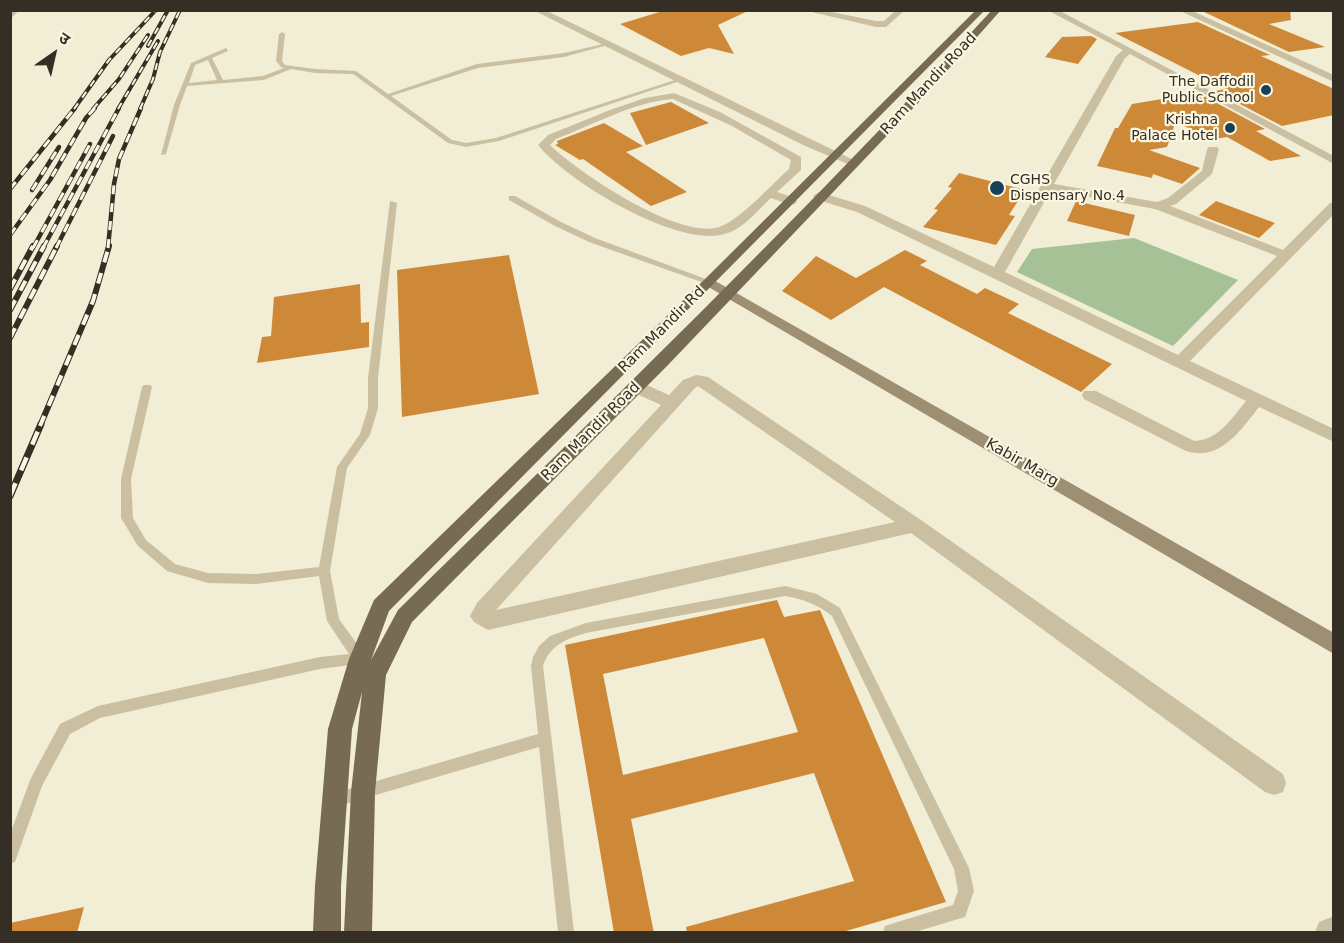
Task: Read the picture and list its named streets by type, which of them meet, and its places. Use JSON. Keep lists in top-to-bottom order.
{
  "streets": {
    "main road": ["Ram Mandir Road", "Ram Mandir Rd"],
    "street": ["Kabir Marg"]
  },
  "crossings": [
    ["Ram Mandir Road", "Kabir Marg"],
    ["Ram Mandir Rd", "Kabir Marg"]
  ],
  "places": ["The Daffodil Public School", "Krishna Palace Hotel", "CGHS Dispensary No.4"],
  "north": "top right"
}
